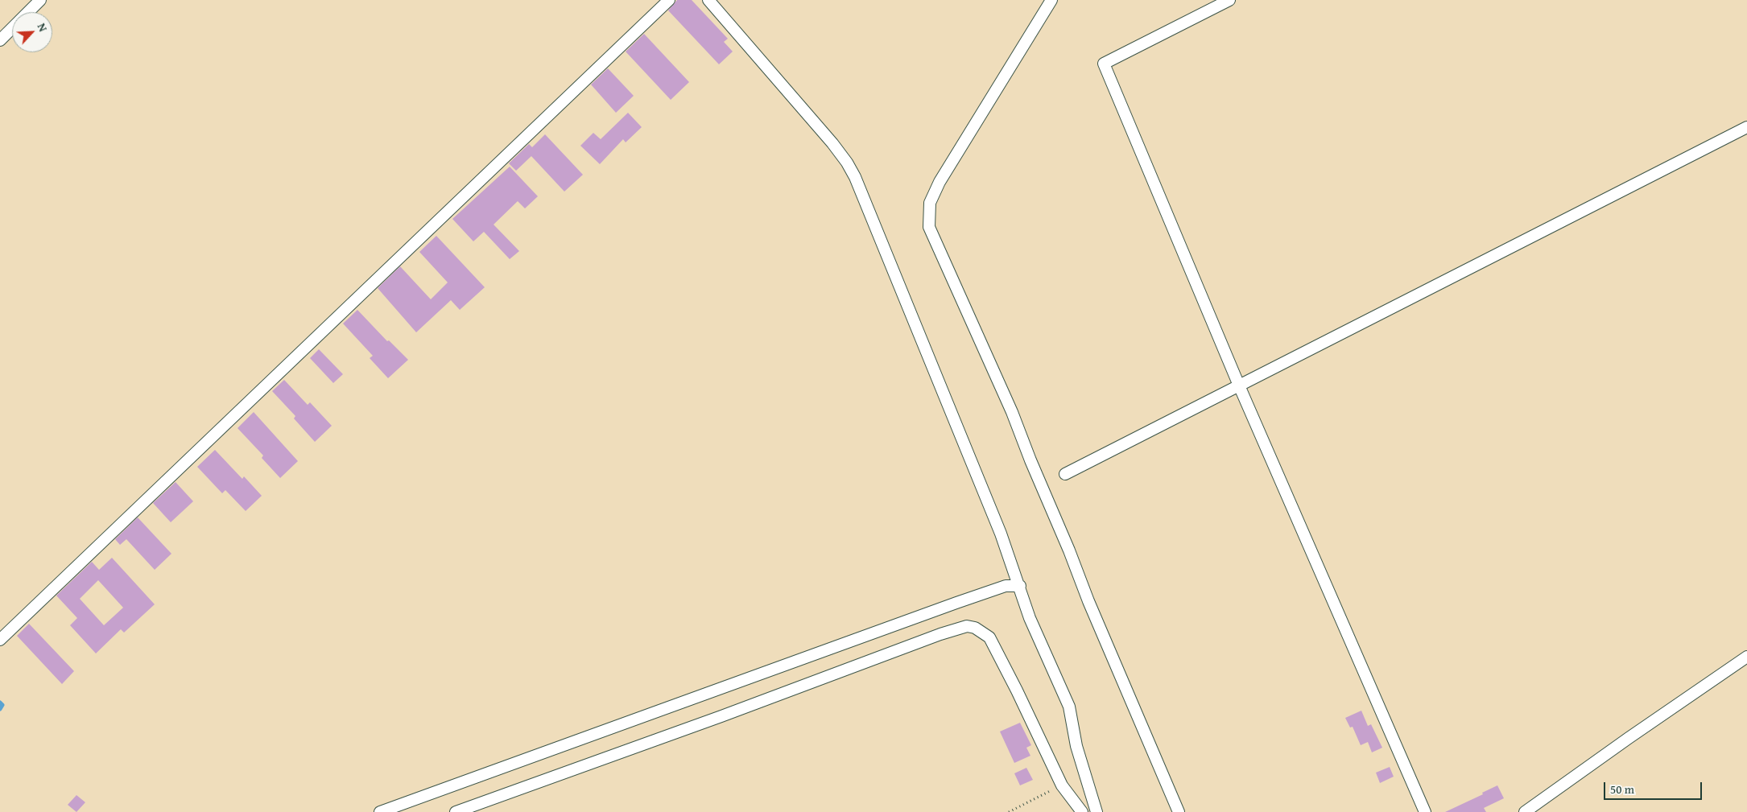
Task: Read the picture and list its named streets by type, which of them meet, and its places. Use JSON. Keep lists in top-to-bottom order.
{
  "scale_bar": "50 m",
  "north": "top right"
}
